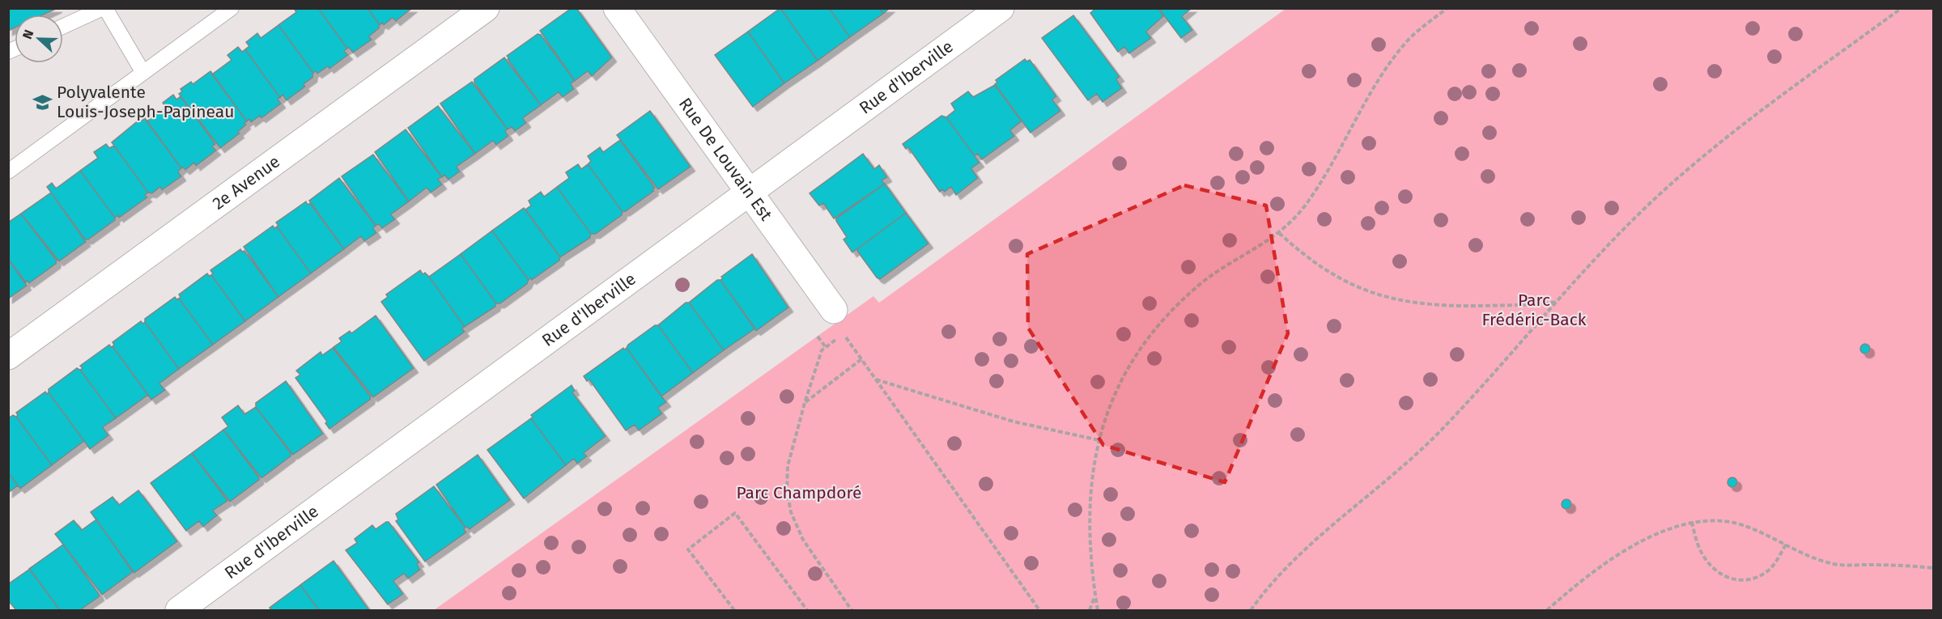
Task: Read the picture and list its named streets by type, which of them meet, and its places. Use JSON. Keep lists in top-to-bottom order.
{
  "streets": {
    "street": ["Rue d'Iberville", "Rue De Louvain Est", "2e Avenue"]
  },
  "crossings": [
    ["Rue d'Iberville", "Rue De Louvain Est"]
  ],
  "parks": ["Parc Frédéric-Back", "Parc Champdoré"],
  "places": {
    "school or university": ["Polyvalente Louis-Joseph-Papineau"]
  },
  "north": "left"
}
